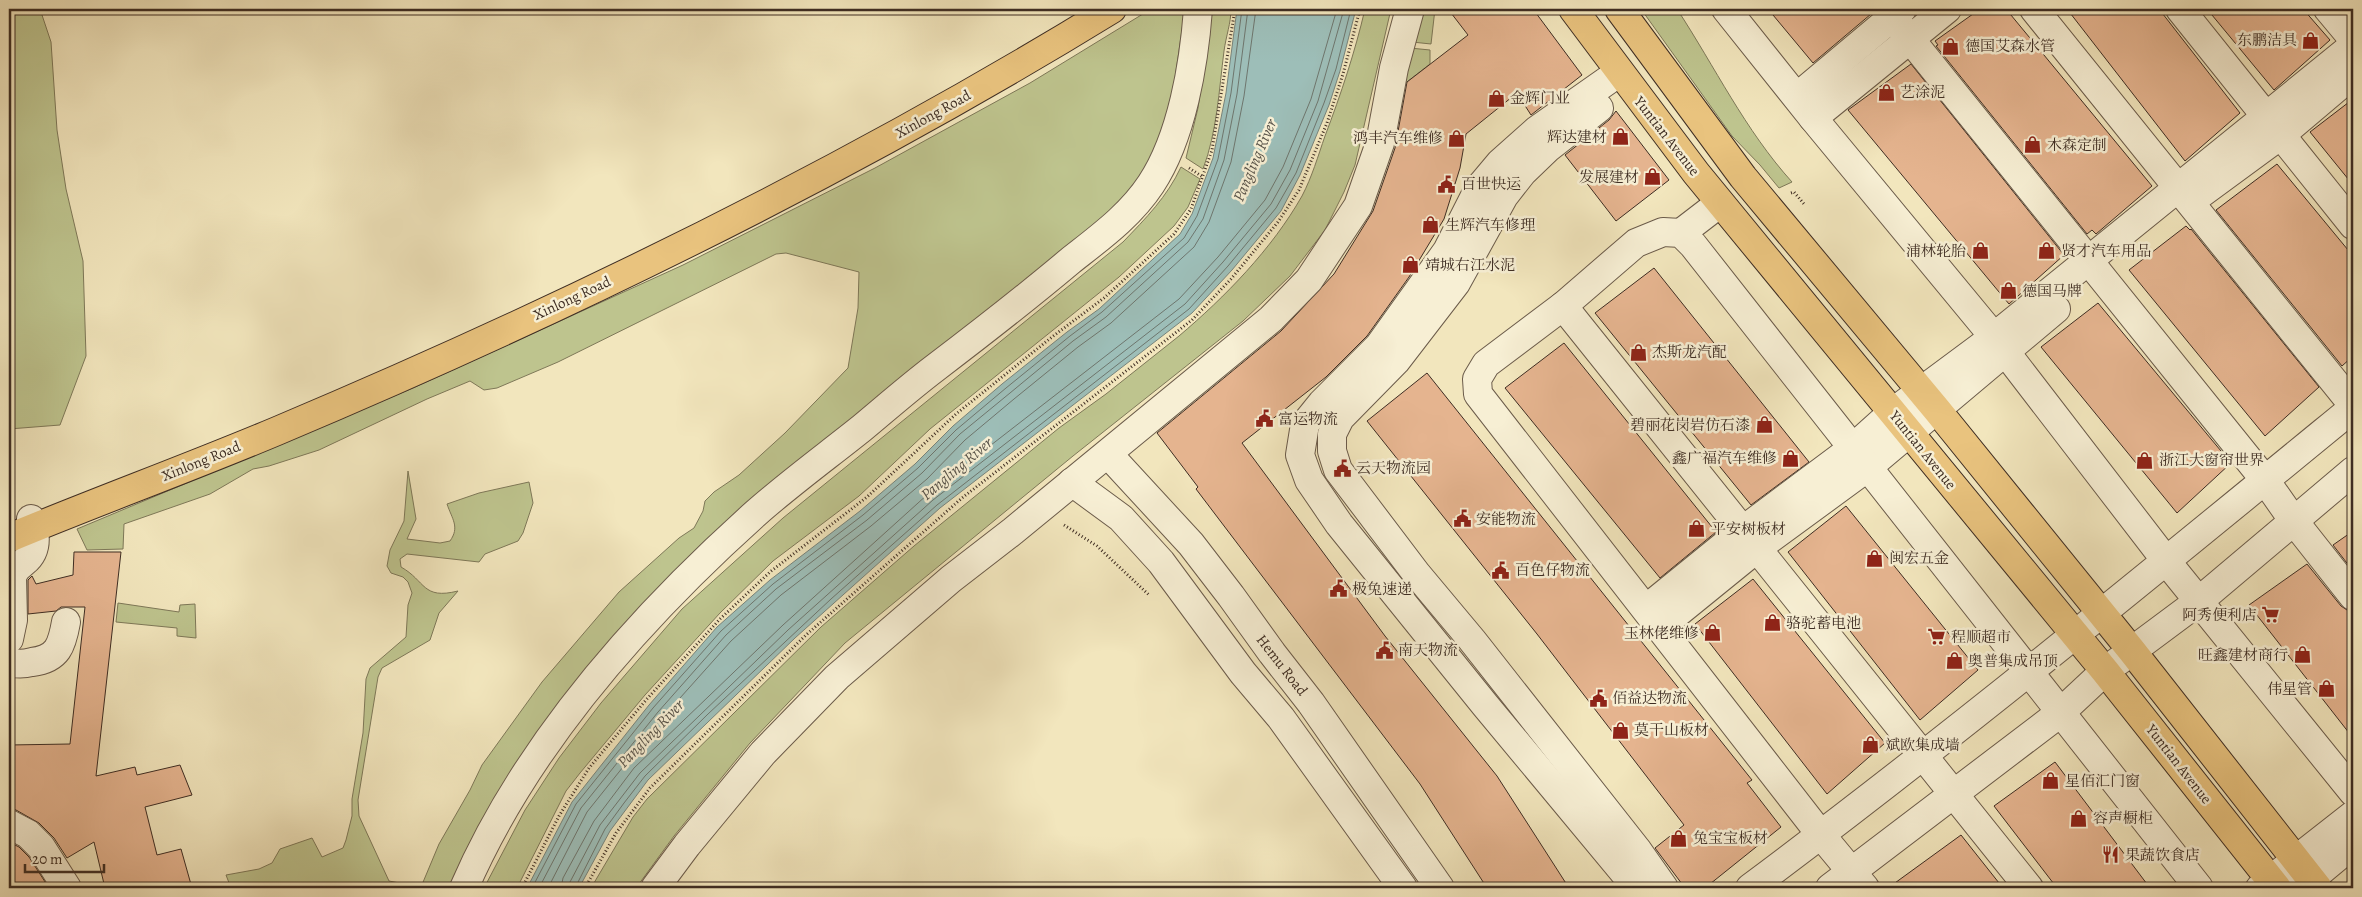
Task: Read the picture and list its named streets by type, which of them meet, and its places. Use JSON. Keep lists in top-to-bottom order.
{
  "streets": {
    "main road": ["Xinlong Road", "Yuntian Avenue"],
    "street": ["Hemu Road"]
  },
  "water": ["Pangling River"],
  "places": {
    "shop": [
      "东鹏洁具",
      "德国艾森水管",
      "艺涂泥",
      "金辉门业",
      "辉达建材",
      "鸿丰汽车维修",
      "木森定制",
      "发展建材",
      "生辉汽车修理",
      "浦林轮胎",
      "贤才汽车用品",
      "靖城右江水泥",
      "德国马牌",
      "杰斯龙汽配",
      "碧丽花岗岩仿石漆",
      "鑫广福汽车维修",
      "浙江大窗帘世界",
      "平安树板材",
      "闽宏五金",
      "骆驼蓄电池",
      "玉林佬维修",
      "旺鑫建材商行",
      "奥普集成吊顶",
      "伟星管",
      "莫干山板材",
      "斌欧集成墙",
      "星佰汇门窗",
      "容声橱柜",
      "兔宝宝板材"
    ],
    "public building": [
      "百世快运",
      "富运物流",
      "云天物流园",
      "安能物流",
      "百色仔物流",
      "极兔速递",
      "南天物流",
      "佰益达物流"
    ],
    "supermarket": ["阿秀便利店", "程顺超市"],
    "restaurant": ["果蔬饮食店"]
  },
  "scale_bar": "20 m"
}
